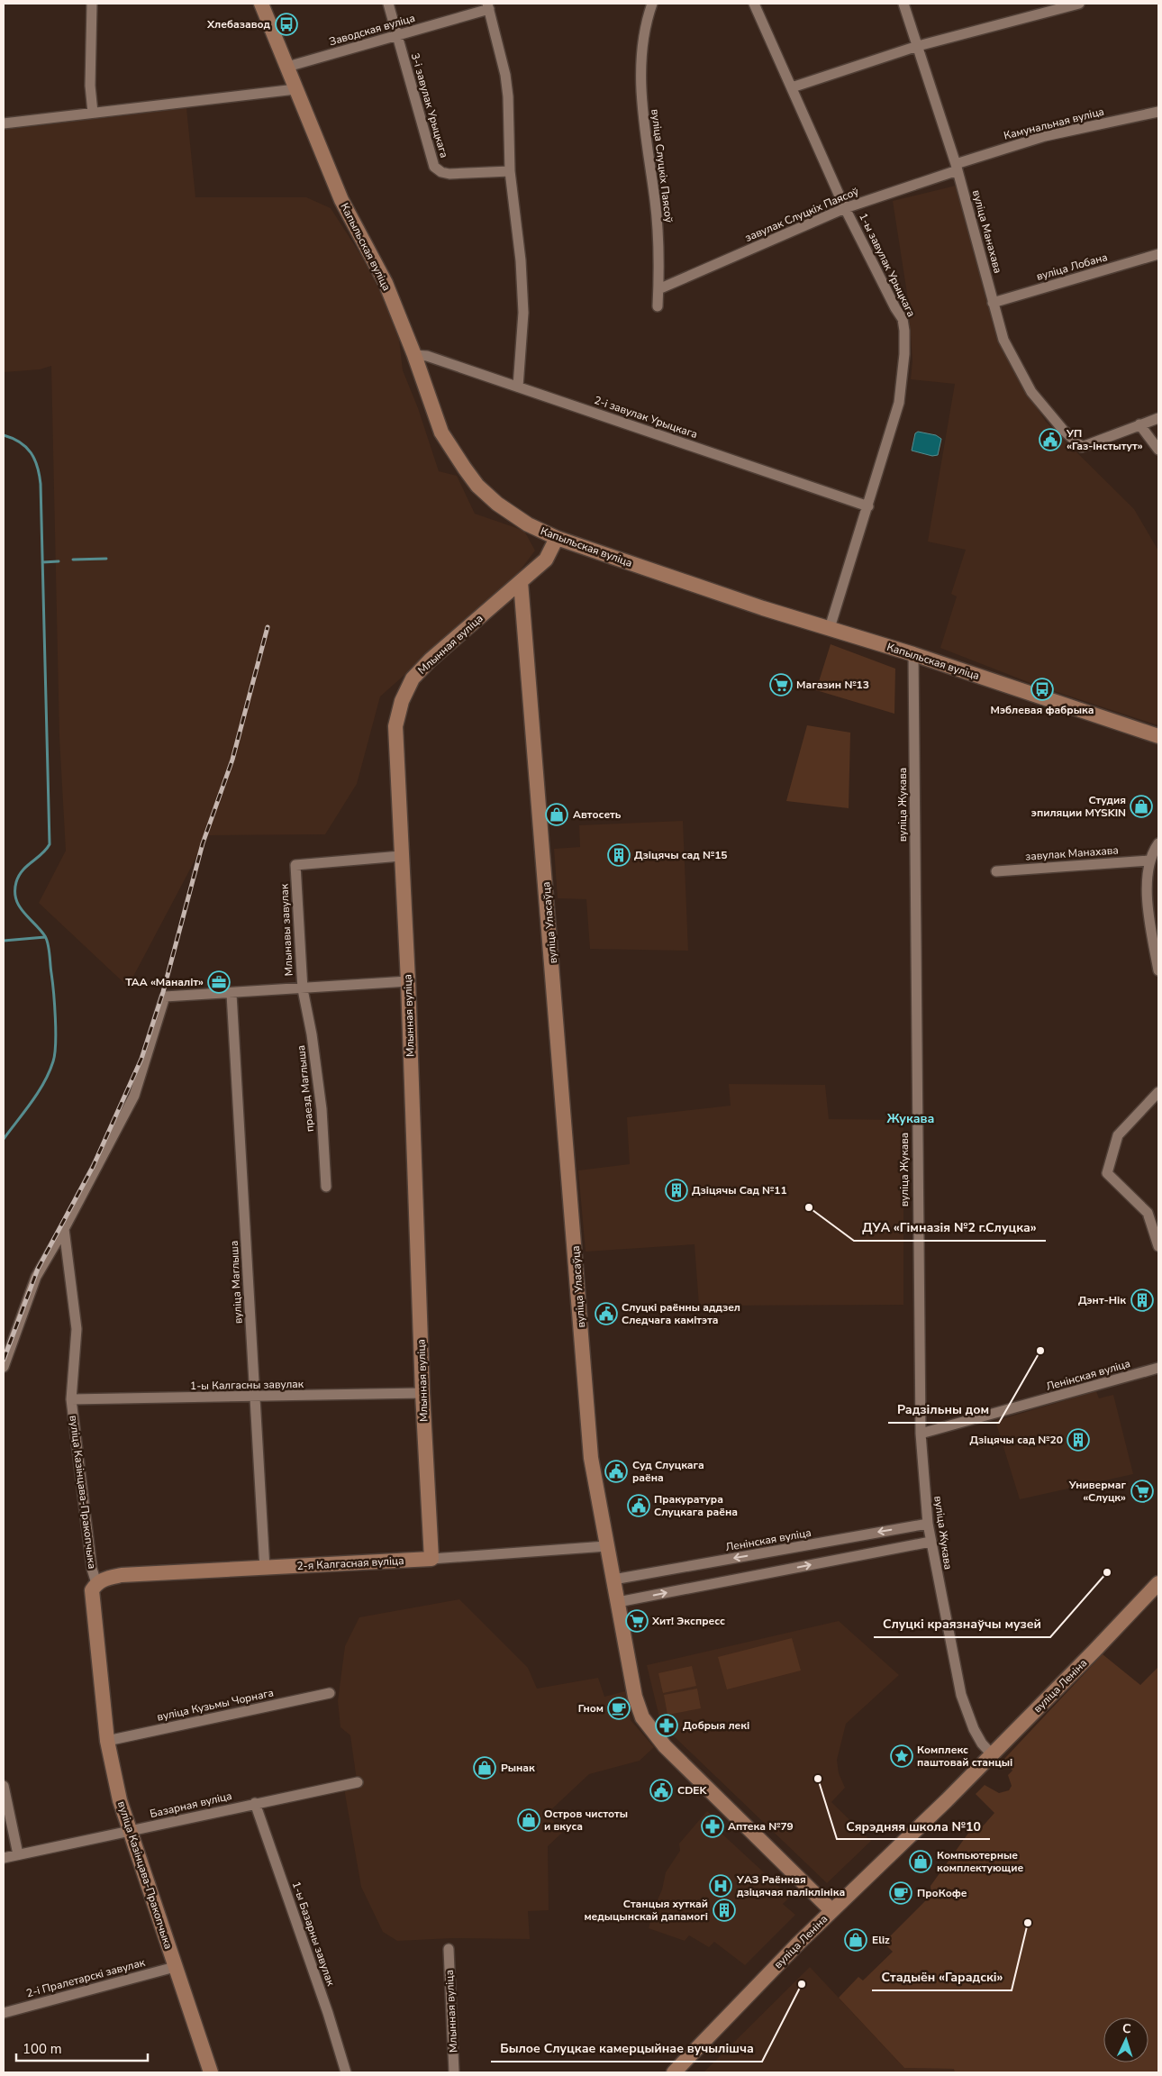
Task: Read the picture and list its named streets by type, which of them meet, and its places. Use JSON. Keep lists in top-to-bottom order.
{
  "streets": {
    "main road": [
      "Капыльская вуліца",
      "Млынная вуліца",
      "вуліца Уласаўца",
      "вуліца Казінцава-Пракопчыка",
      "2-я Калгасная вуліца",
      "вуліца Леніна"
    ],
    "street": [
      "Заводская вуліца",
      "3-і завулак Урыцкага",
      "Камунальная вуліца",
      "вуліца Слуцкіх Паясоў",
      "завулак Слуцкіх Паясоў",
      "вуліца Манахава",
      "1-ы завулак Урыцкага",
      "вуліца Лобана",
      "2-і завулак Урыцкага",
      "вуліца Жукава",
      "завулак Манахава",
      "Млынавы завулак",
      "праезд Маглыша",
      "вуліца Маглыша",
      "Ленінская вуліца",
      "1-ы Калгасны завулак",
      "вуліца Кузьмы Чорнага",
      "Базарная вуліца",
      "1-ы Базарны завулак",
      "2-і Пралетарскі завулак"
    ]
  },
  "crossings": [
    ["Заводская вуліца", "3-і завулак Урыцкага"],
    ["Заводская вуліца", "Капыльская вуліца"],
    ["Камунальная вуліца", "завулак Слуцкіх Паясоў"],
    ["Камунальная вуліца", "вуліца Манахава"],
    ["вуліца Слуцкіх Паясоў", "завулак Слуцкіх Паясоў"],
    ["завулак Слуцкіх Паясоў", "вуліца Манахава"],
    ["завулак Слуцкіх Паясоў", "1-ы завулак Урыцкага"],
    ["вуліца Манахава", "вуліца Лобана"],
    ["Капыльская вуліца", "1-ы завулак Урыцкага"],
    ["Капыльская вуліца", "2-і завулак Урыцкага"],
    ["Капыльская вуліца", "Млынная вуліца"],
    ["Капыльская вуліца", "вуліца Жукава"],
    ["1-ы завулак Урыцкага", "2-і завулак Урыцкага"],
    ["Млынная вуліца", "вуліца Уласаўца"],
    ["Млынная вуліца", "Млынавы завулак"],
    ["Млынная вуліца", "1-ы Калгасны завулак"],
    ["Млынная вуліца", "2-я Калгасная вуліца"],
    ["вуліца Жукава", "Ленінская вуліца"],
    ["вуліца Жукава", "вуліца Леніна"],
    ["вуліца Уласаўца", "Ленінская вуліца"],
    ["вуліца Уласаўца", "2-я Калгасная вуліца"],
    ["вуліца Уласаўца", "вуліца Леніна"],
    ["Млынавы завулак", "праезд Маглыша"],
    ["Млынавы завулак", "вуліца Маглыша"],
    ["Млынавы завулак", "вуліца Казінцава-Пракопчыка"],
    ["вуліца Маглыша", "1-ы Калгасны завулак"],
    ["вуліца Маглыша", "2-я Калгасная вуліца"],
    ["1-ы Калгасны завулак", "вуліца Казінцава-Пракопчыка"],
    ["вуліца Казінцава-Пракопчыка", "2-я Калгасная вуліца"],
    ["вуліца Казінцава-Пракопчыка", "вуліца Кузьмы Чорнага"],
    ["вуліца Казінцава-Пракопчыка", "Базарная вуліца"],
    ["вуліца Казінцава-Пракопчыка", "2-і Пралетарскі завулак"],
    ["Базарная вуліца", "1-ы Базарны завулак"]
  ],
  "districts": ["Жукава"],
  "places": {
    "bus stop": ["Хлебазавод", "Мэблевая фабрыка"],
    "public building": [
      "УП «Газ-інстытут»",
      "Слуцкі раённы аддзел Следчага камітэта",
      "Суд Слуцкага раёна",
      "Пракуратура Слуцкага раёна",
      "CDEK"
    ],
    "supermarket": ["Магазин №13", "Универмаг «Слуцк»", "Хит! Экспресс"],
    "shop": [
      "Студия эпиляции MYSKIN",
      "Автосеть",
      "Рынак",
      "Остров чистоты и вкуса",
      "Компьютерные комплектующие",
      "Eliz"
    ],
    "building": [
      "Дзіцячы сад №15",
      "Дзіцячы Сад №11",
      "Дэнт-Нік",
      "Дзіцячы сад №20",
      "Станцыя хуткай медыцынскай дапамогі"
    ],
    "office": ["ТАА «Маналіт»"],
    "other": [
      "ДУА «Гімназія №2 г.Слуцка»",
      "Радзільны дом",
      "Слуцкі краязнаўчы музей",
      "Сярэдняя школа №10",
      "Стадыён «Гарадскі»",
      "Былое Слуцкае камерцыйнае вучылішча"
    ],
    "cafe": ["Гном", "ПроКофе"],
    "pharmacy": ["Добрыя лекі", "Аптека №79"],
    "place": ["Комплекс паштовай станцыі"],
    "hospital": ["УАЗ Раённая дзіцячая паліклініка"]
  },
  "scale_bar": "100 m",
  "north": "top"
}
